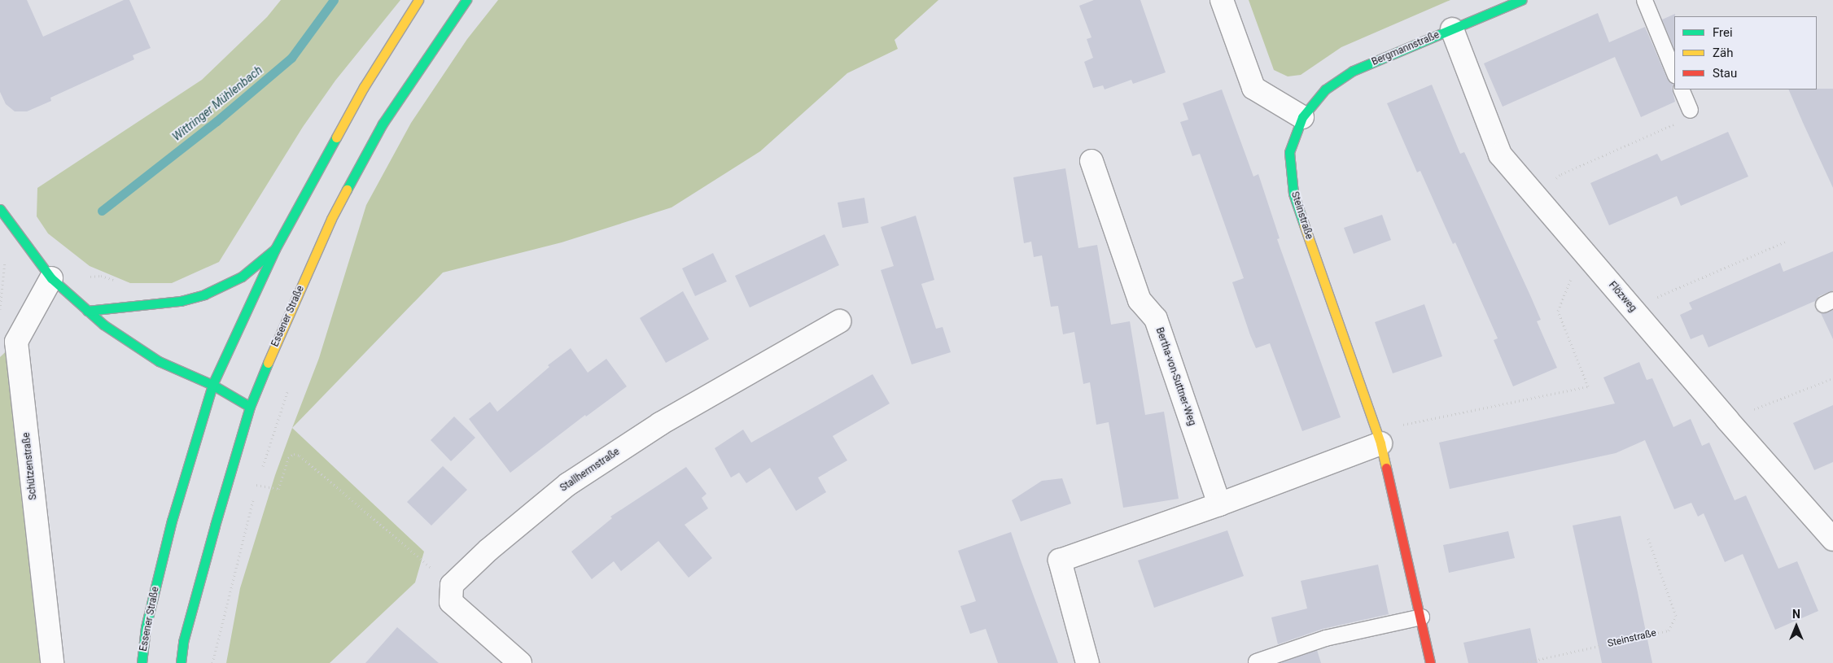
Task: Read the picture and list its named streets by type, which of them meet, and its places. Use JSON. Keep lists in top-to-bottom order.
{
  "streets": {
    "main road": ["Bergmannstraße", "Steinstraße", "Essener Straße"],
    "street": [
      "Flözweg",
      "Bertha-von-Suttner-Weg",
      "Schützenstraße",
      "Stallhermstraße"
    ]
  },
  "crossings": [
    ["Bergmannstraße", "Steinstraße"],
    ["Bergmannstraße", "Flözweg"]
  ],
  "water": ["Wittringer Mühlenbach"],
  "legend": ["Frei", "Zäh", "Stau"],
  "north": "top"
}
